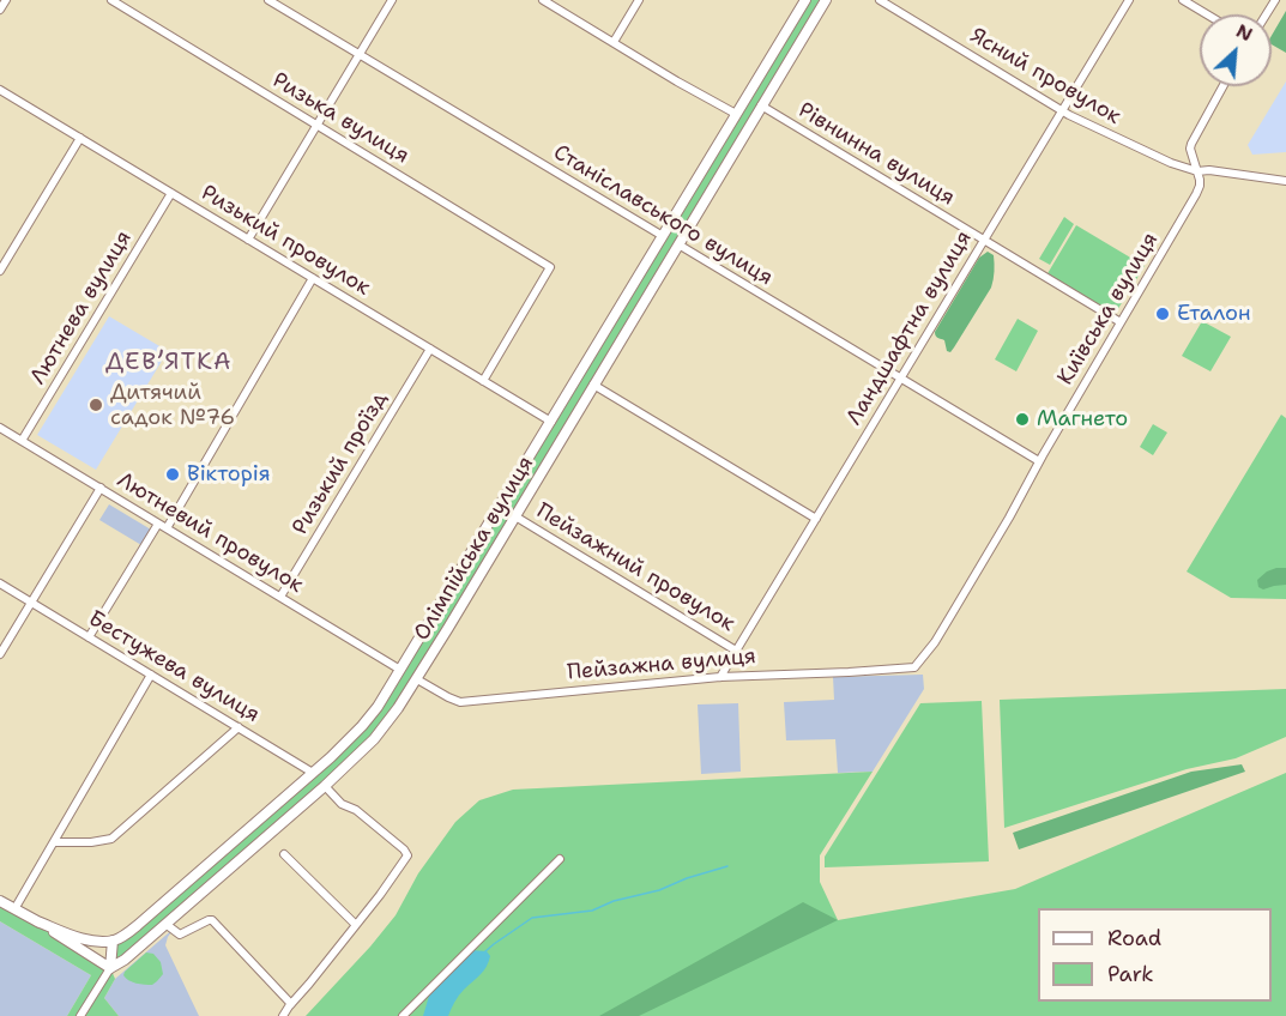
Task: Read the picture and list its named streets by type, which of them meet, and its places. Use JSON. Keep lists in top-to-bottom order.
{
  "streets": {
    "main road": ["Станіславського вулиця", "Олімпійська вулиця", "Бестужева вулиця"],
    "street": [
      "Ясний провулок",
      "Ризька вулиця",
      "Рівнинна вулиця",
      "Ризький провулок",
      "Лютнева вулиця",
      "Київська вулиця",
      "Ландшафтна вулиця",
      "Ризький проїзд",
      "Лютневий провулок",
      "Пейзажний провулок",
      "Пейзажна вулиця"
    ]
  },
  "crossings": [
    ["Ясний провулок", "Київська вулиця"],
    ["Ясний провулок", "Ландшафтна вулиця"],
    ["Ризька вулиця", "Ризький провулок"],
    ["Рівнинна вулиця", "Київська вулиця"],
    ["Рівнинна вулиця", "Ландшафтна вулиця"],
    ["Рівнинна вулиця", "Олімпійська вулиця"],
    ["Станіславського вулиця", "Київська вулиця"],
    ["Станіславського вулиця", "Ландшафтна вулиця"],
    ["Станіславського вулиця", "Олімпійська вулиця"],
    ["Ризький провулок", "Лютнева вулиця"],
    ["Ризький провулок", "Ризький проїзд"],
    ["Ризький провулок", "Олімпійська вулиця"],
    ["Лютнева вулиця", "Лютневий провулок"],
    ["Київська вулиця", "Пейзажна вулиця"],
    ["Ландшафтна вулиця", "Пейзажний провулок"],
    ["Ландшафтна вулиця", "Пейзажна вулиця"],
    ["Ризький проїзд", "Лютневий провулок"],
    ["Лютневий провулок", "Олімпійська вулиця"],
    ["Олімпійська вулиця", "Пейзажний провулок"],
    ["Олімпійська вулиця", "Пейзажна вулиця"],
    ["Олімпійська вулиця", "Бестужева вулиця"]
  ],
  "districts": ["ДЕВ’ЯТКА"],
  "places": [
    "Еталон",
    "Дитячий садок №76",
    "Магнето",
    "Вікторія"
  ],
  "legend": ["Road", "Park"],
  "north": "top right"
}
